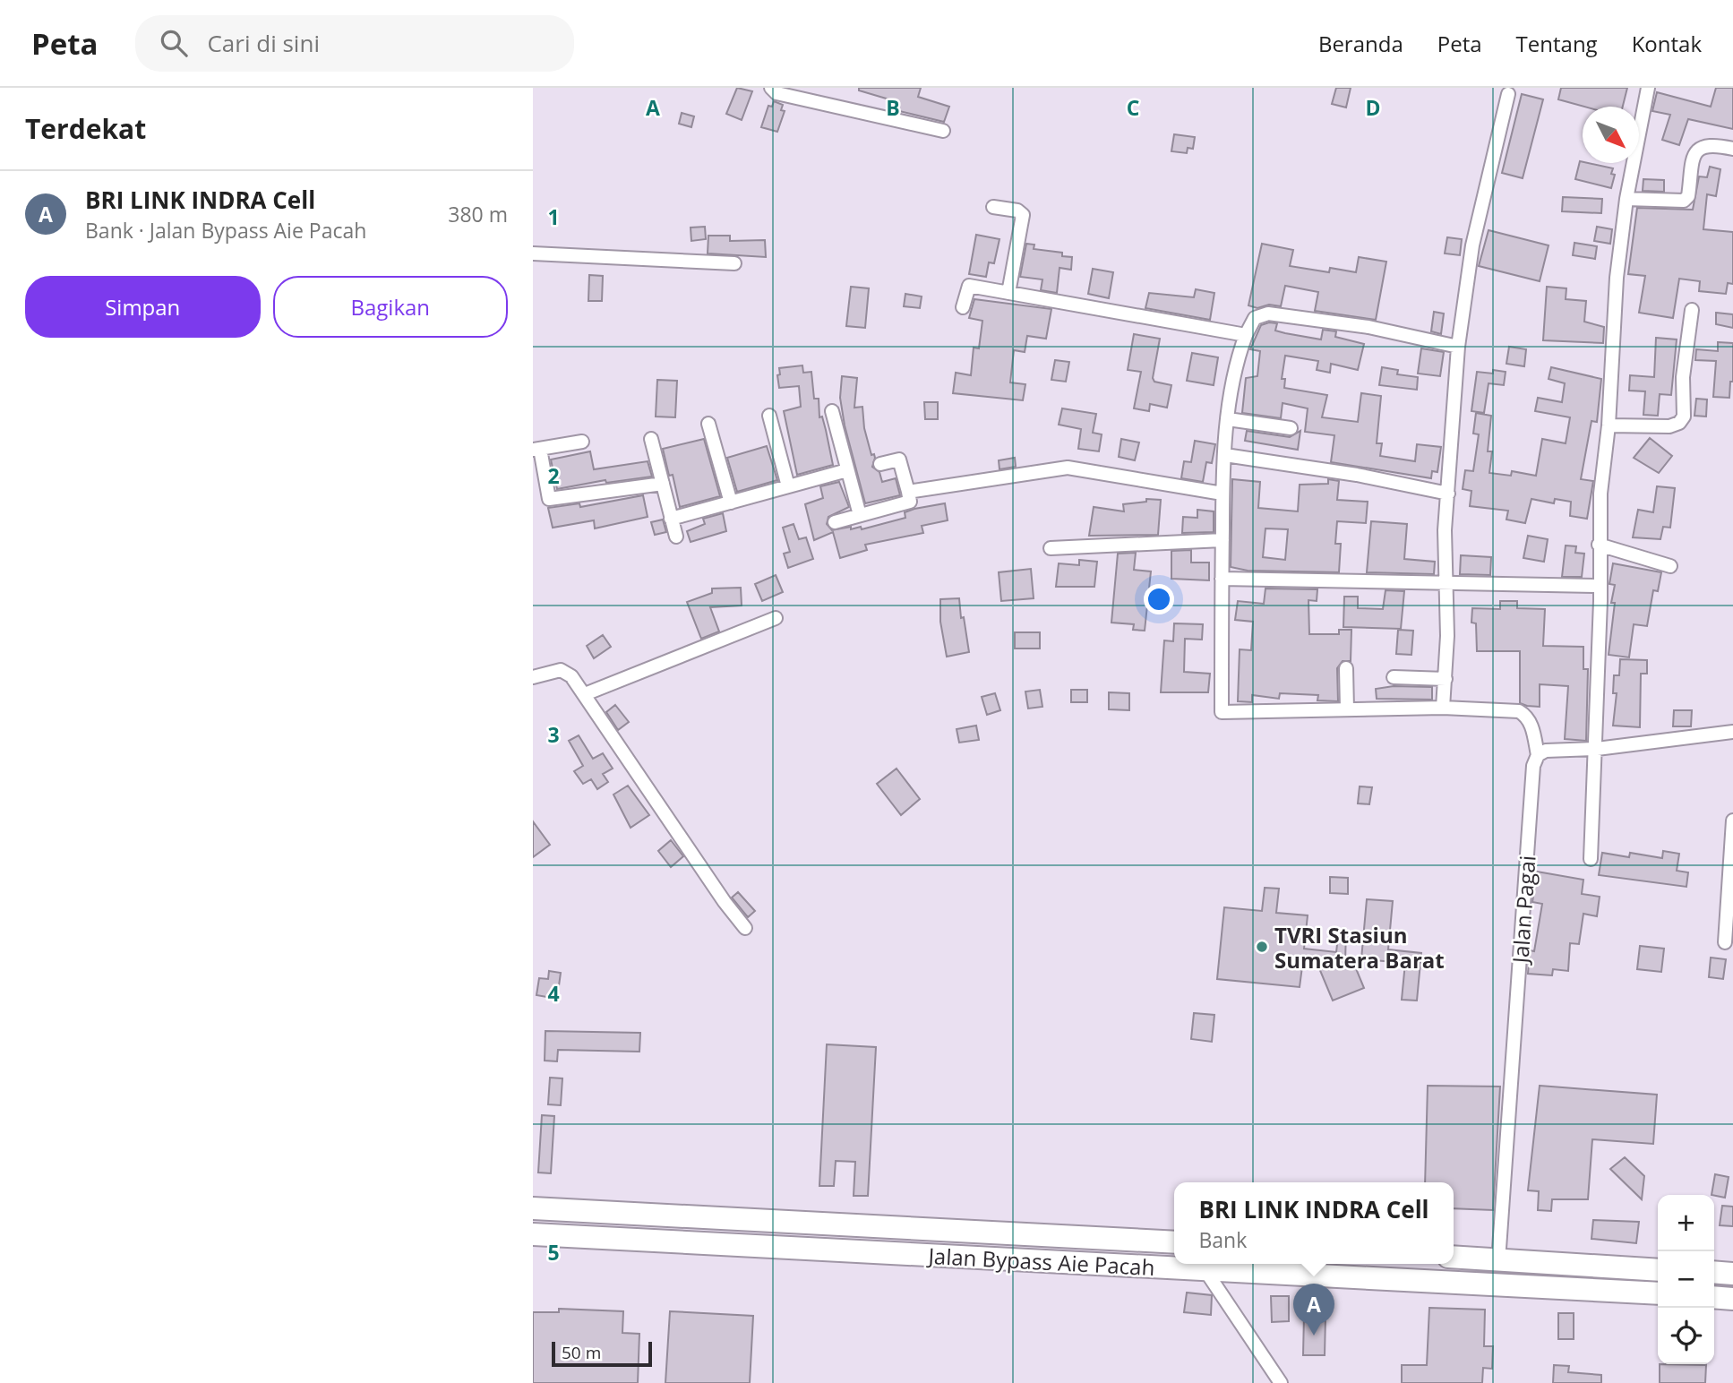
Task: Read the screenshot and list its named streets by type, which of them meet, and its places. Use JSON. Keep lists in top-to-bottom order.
{
  "streets": {
    "highway": ["Jalan Bypass Aie Pacah"],
    "street": ["Jalan Pagai"]
  },
  "places": ["TVRI Stasiun Sumatera Barat"],
  "scale_bar": "50 m",
  "north": "bottom right",
  "page": {
    "header": "Peta",
    "search": "Cari di sini",
    "nav": [
      "Beranda",
      "Peta",
      "Tentang",
      "Kontak"
    ],
    "heading": "Terdekat",
    "list": [
      {
        "mark": "A",
        "name": "BRI LINK INDRA Cell",
        "note": "Bank · Jalan Bypass Aie Pacah",
        "value": "380 m"
      }
    ],
    "buttons": ["Simpan", "Bagikan"],
    "popup": ["BRI LINK INDRA Cell", "Bank"],
    "map_buttons": ["+", "−"],
    "pins": "A",
    "scale": "50 m"
  },
  "grid": {
    "columns": [
      "A",
      "B",
      "C",
      "D"
    ],
    "rows": [
      "1",
      "2",
      "3",
      "4",
      "5"
    ]
  }
}
